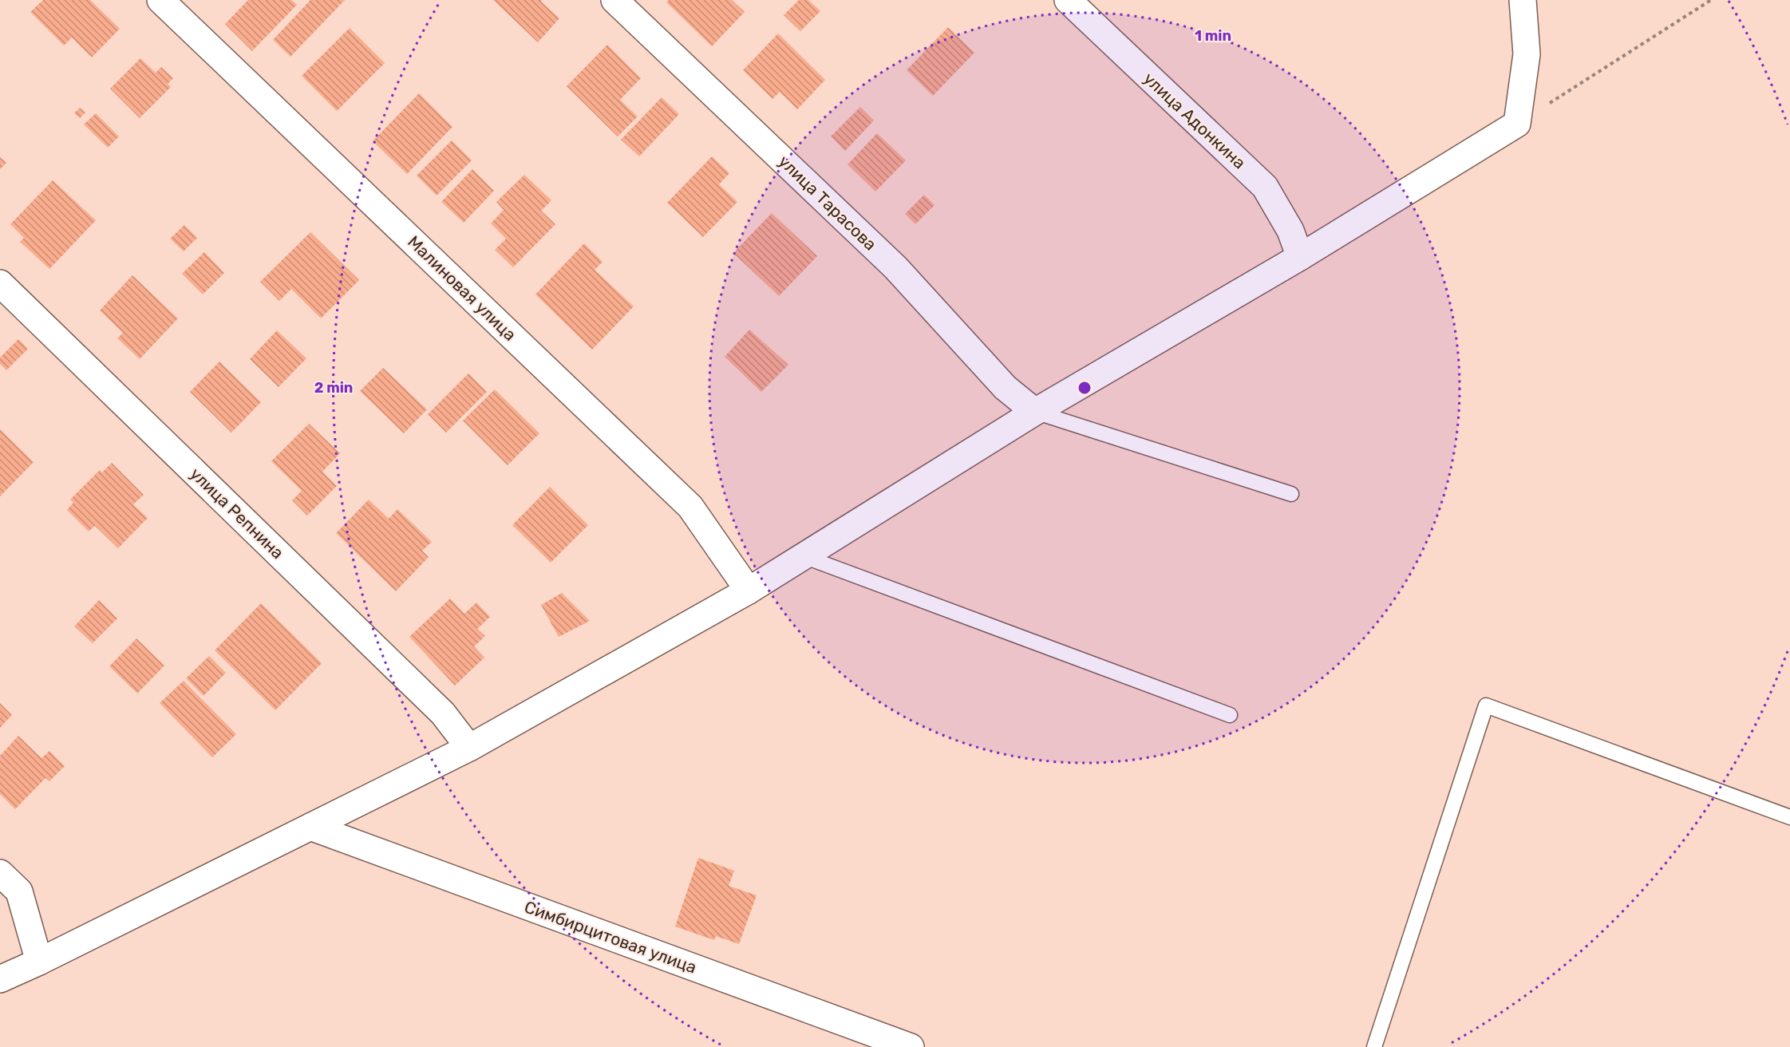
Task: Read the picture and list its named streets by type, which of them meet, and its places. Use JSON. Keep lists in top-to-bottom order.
{
  "streets": {
    "street": [
      "улица Адонкина",
      "улица Тарасова",
      "Малиновая улица",
      "улица Репнина",
      "Симбирцитовая улица"
    ]
  },
  "rings": ["1 min", "2 min"]
}
